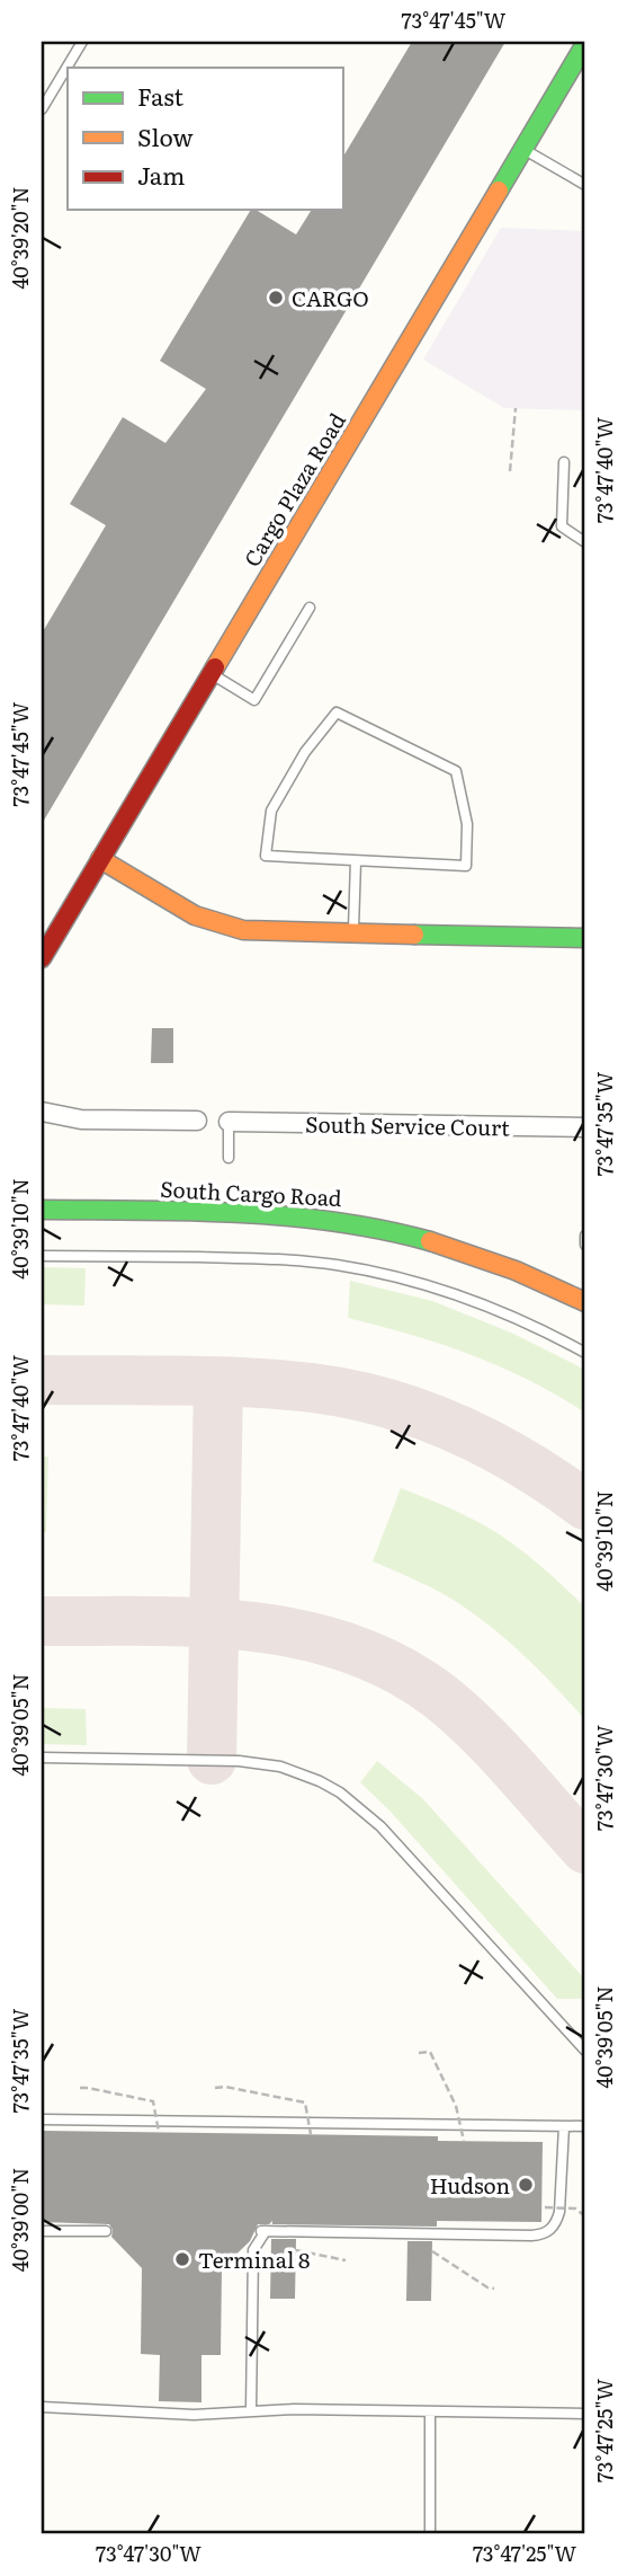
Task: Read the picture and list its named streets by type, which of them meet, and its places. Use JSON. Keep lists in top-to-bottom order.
{
  "streets": {
    "street": ["Cargo Plaza Road", "South Service Court", "South Cargo Road"]
  },
  "places": ["CARGO", "Hudson", "Terminal 8"],
  "legend": ["Fast", "Slow", "Jam"],
  "coordinates": [
    "73°47'45\"W",
    "40°39'20\"N",
    "73°47'40\"W",
    "73°47'35\"W",
    "40°39'10\"N",
    "40°39'05\"N",
    "73°47'30\"W",
    "40°39'00\"N",
    "73°47'25\"W"
  ]
}
